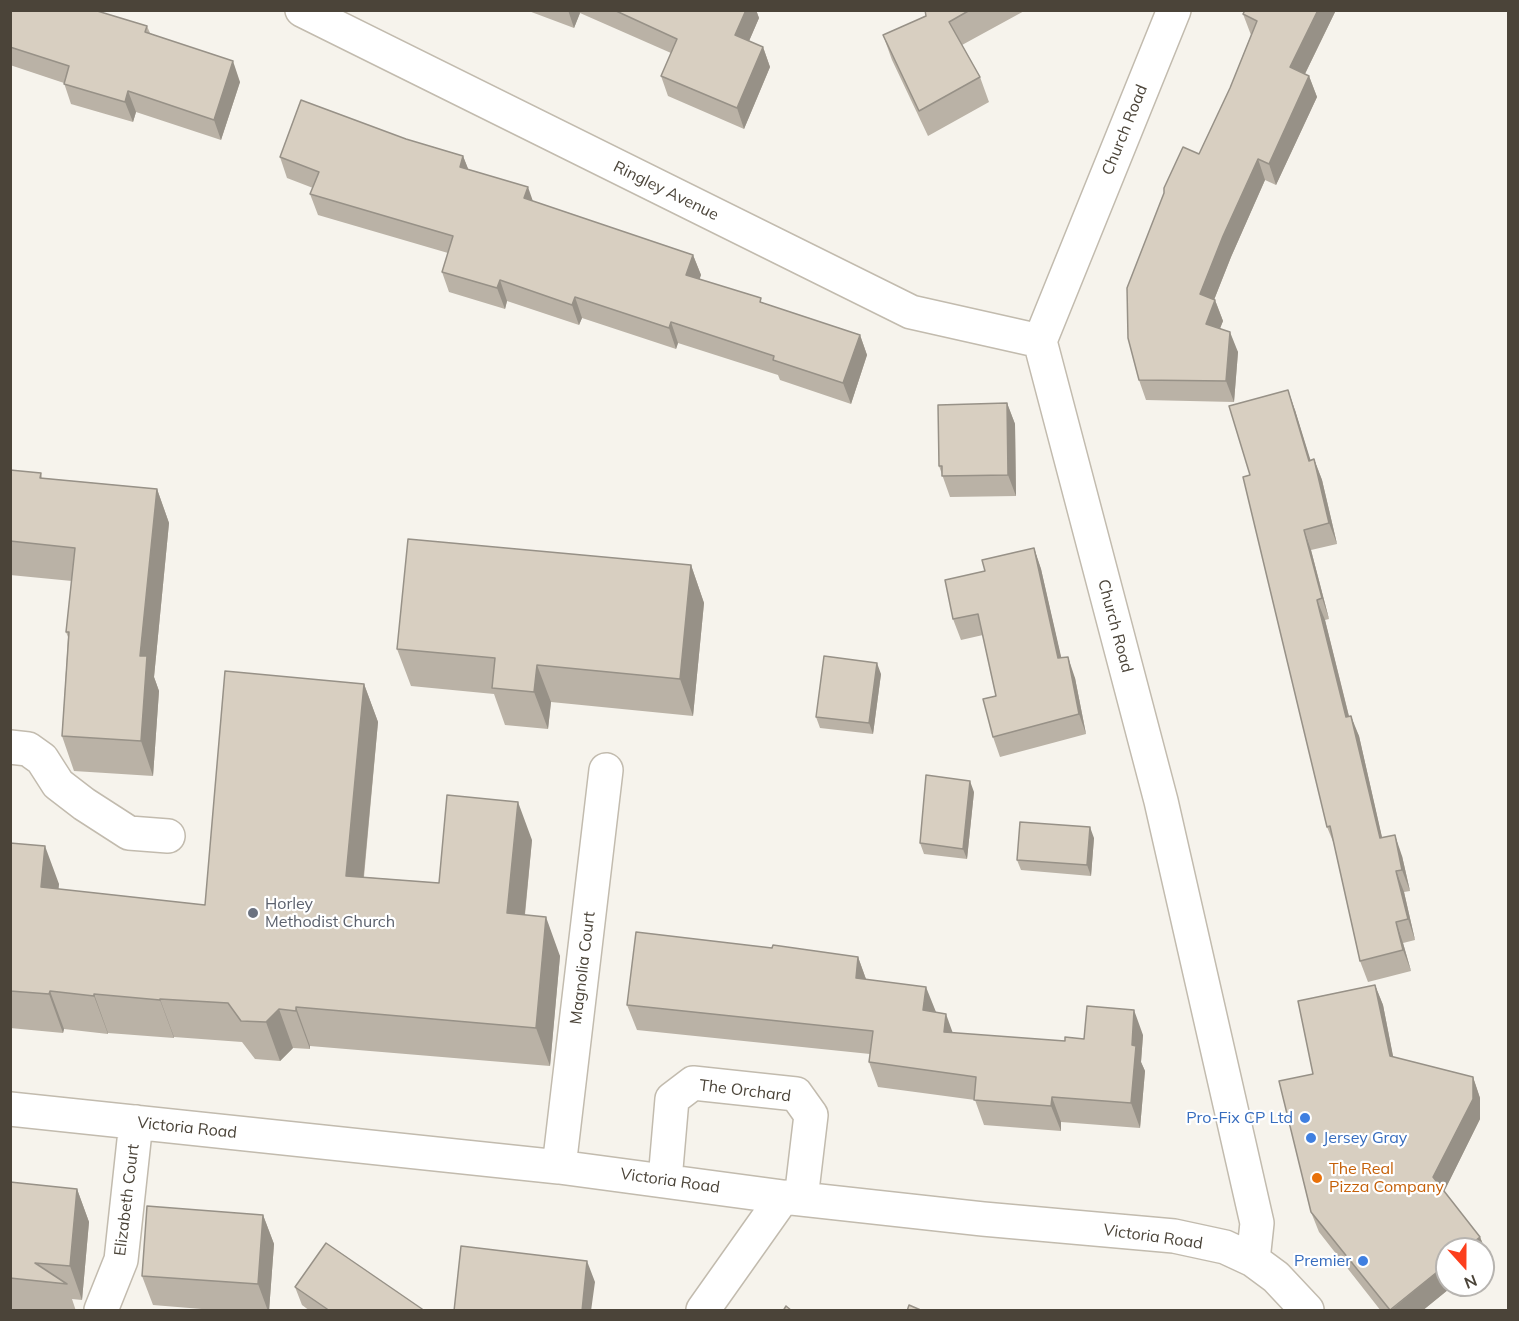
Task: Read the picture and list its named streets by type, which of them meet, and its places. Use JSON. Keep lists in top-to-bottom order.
{
  "streets": {
    "street": [
      "Church Road",
      "Ringley Avenue",
      "Magnolia Court",
      "The Orchard",
      "Victoria Road",
      "Elizabeth Court"
    ]
  },
  "crossings": [
    ["Church Road", "Ringley Avenue"],
    ["Church Road", "Victoria Road"],
    ["Magnolia Court", "Victoria Road"],
    ["The Orchard", "Victoria Road"],
    ["Victoria Road", "Elizabeth Court"]
  ],
  "places": [
    "Horley Methodist Church",
    "Pro-Fix CP Ltd",
    "Jersey Gray",
    "The Real Pizza Company",
    "Premier"
  ],
  "north": "bottom"
}
